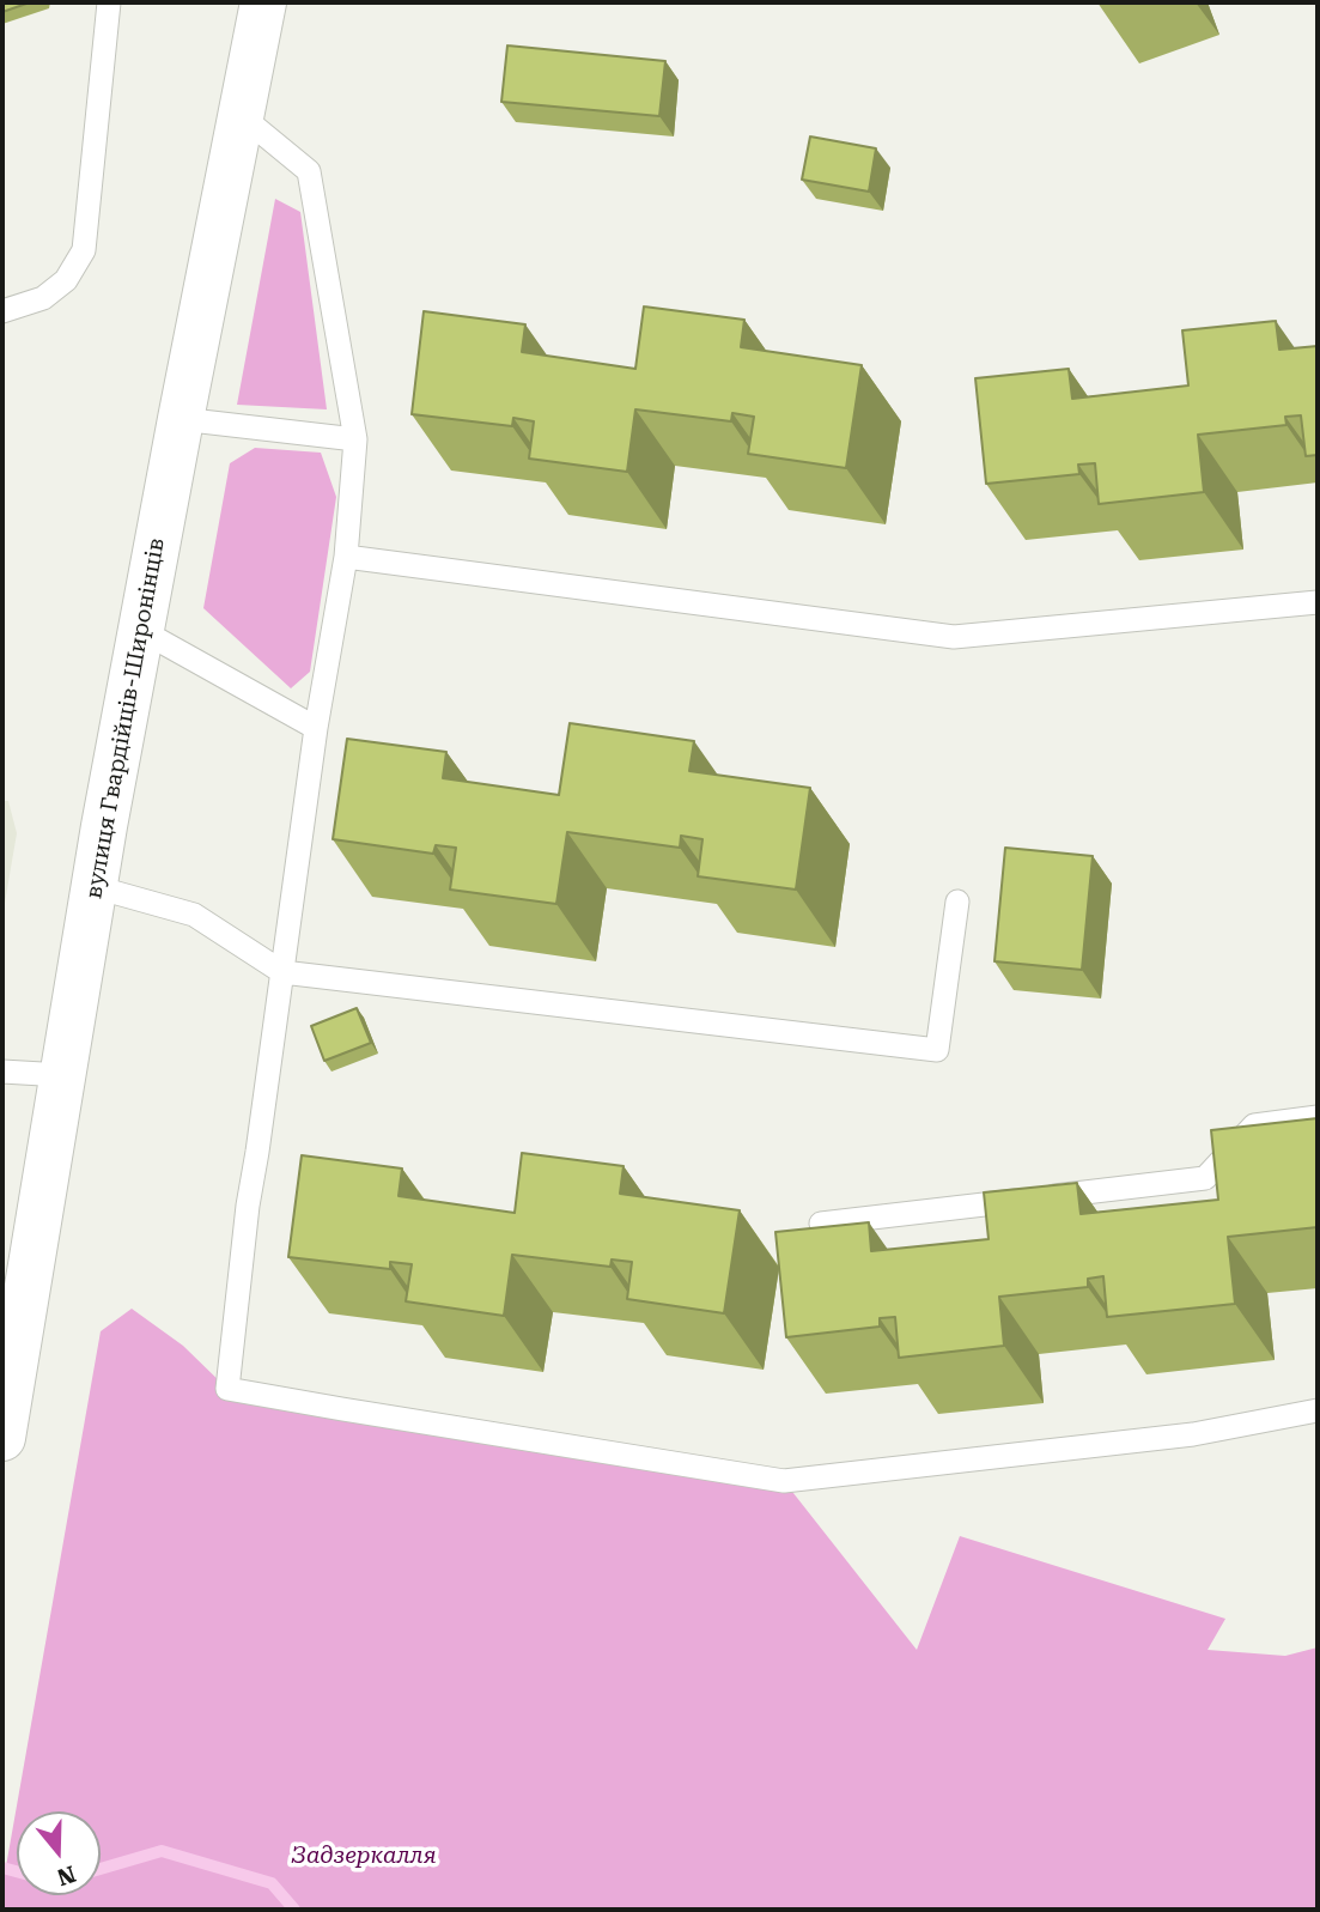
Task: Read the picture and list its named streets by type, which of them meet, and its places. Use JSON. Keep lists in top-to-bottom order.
{
  "streets": {
    "main road": ["вулиця Гвардійців-Широнінців"]
  },
  "parks": ["Задзеркалля"],
  "north": "bottom"
}
